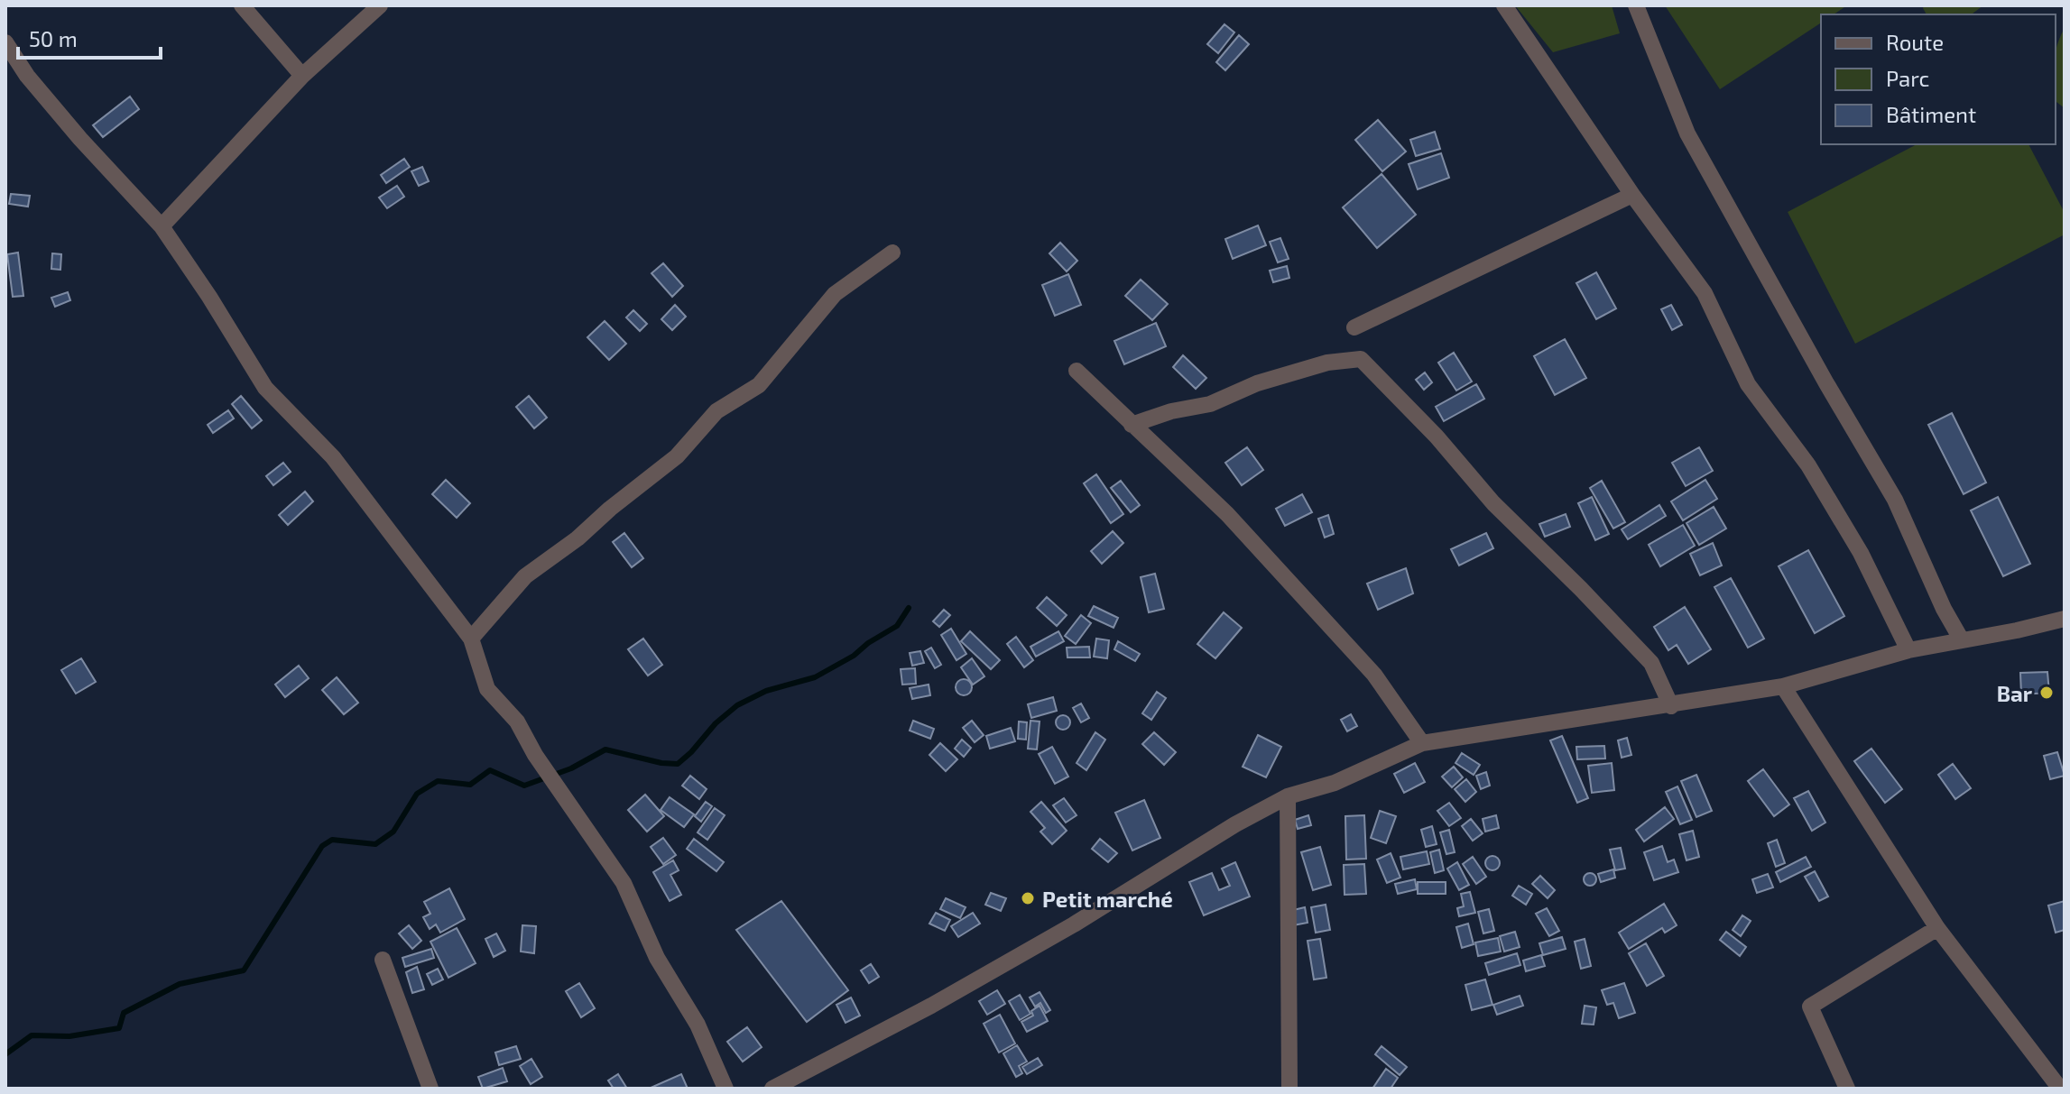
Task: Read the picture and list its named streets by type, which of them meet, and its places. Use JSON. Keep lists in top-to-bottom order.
{
  "places": ["Bar", "Petit marché"],
  "legend": ["Route", "Parc", "Bâtiment"],
  "scale_bar": "50 m"
}
